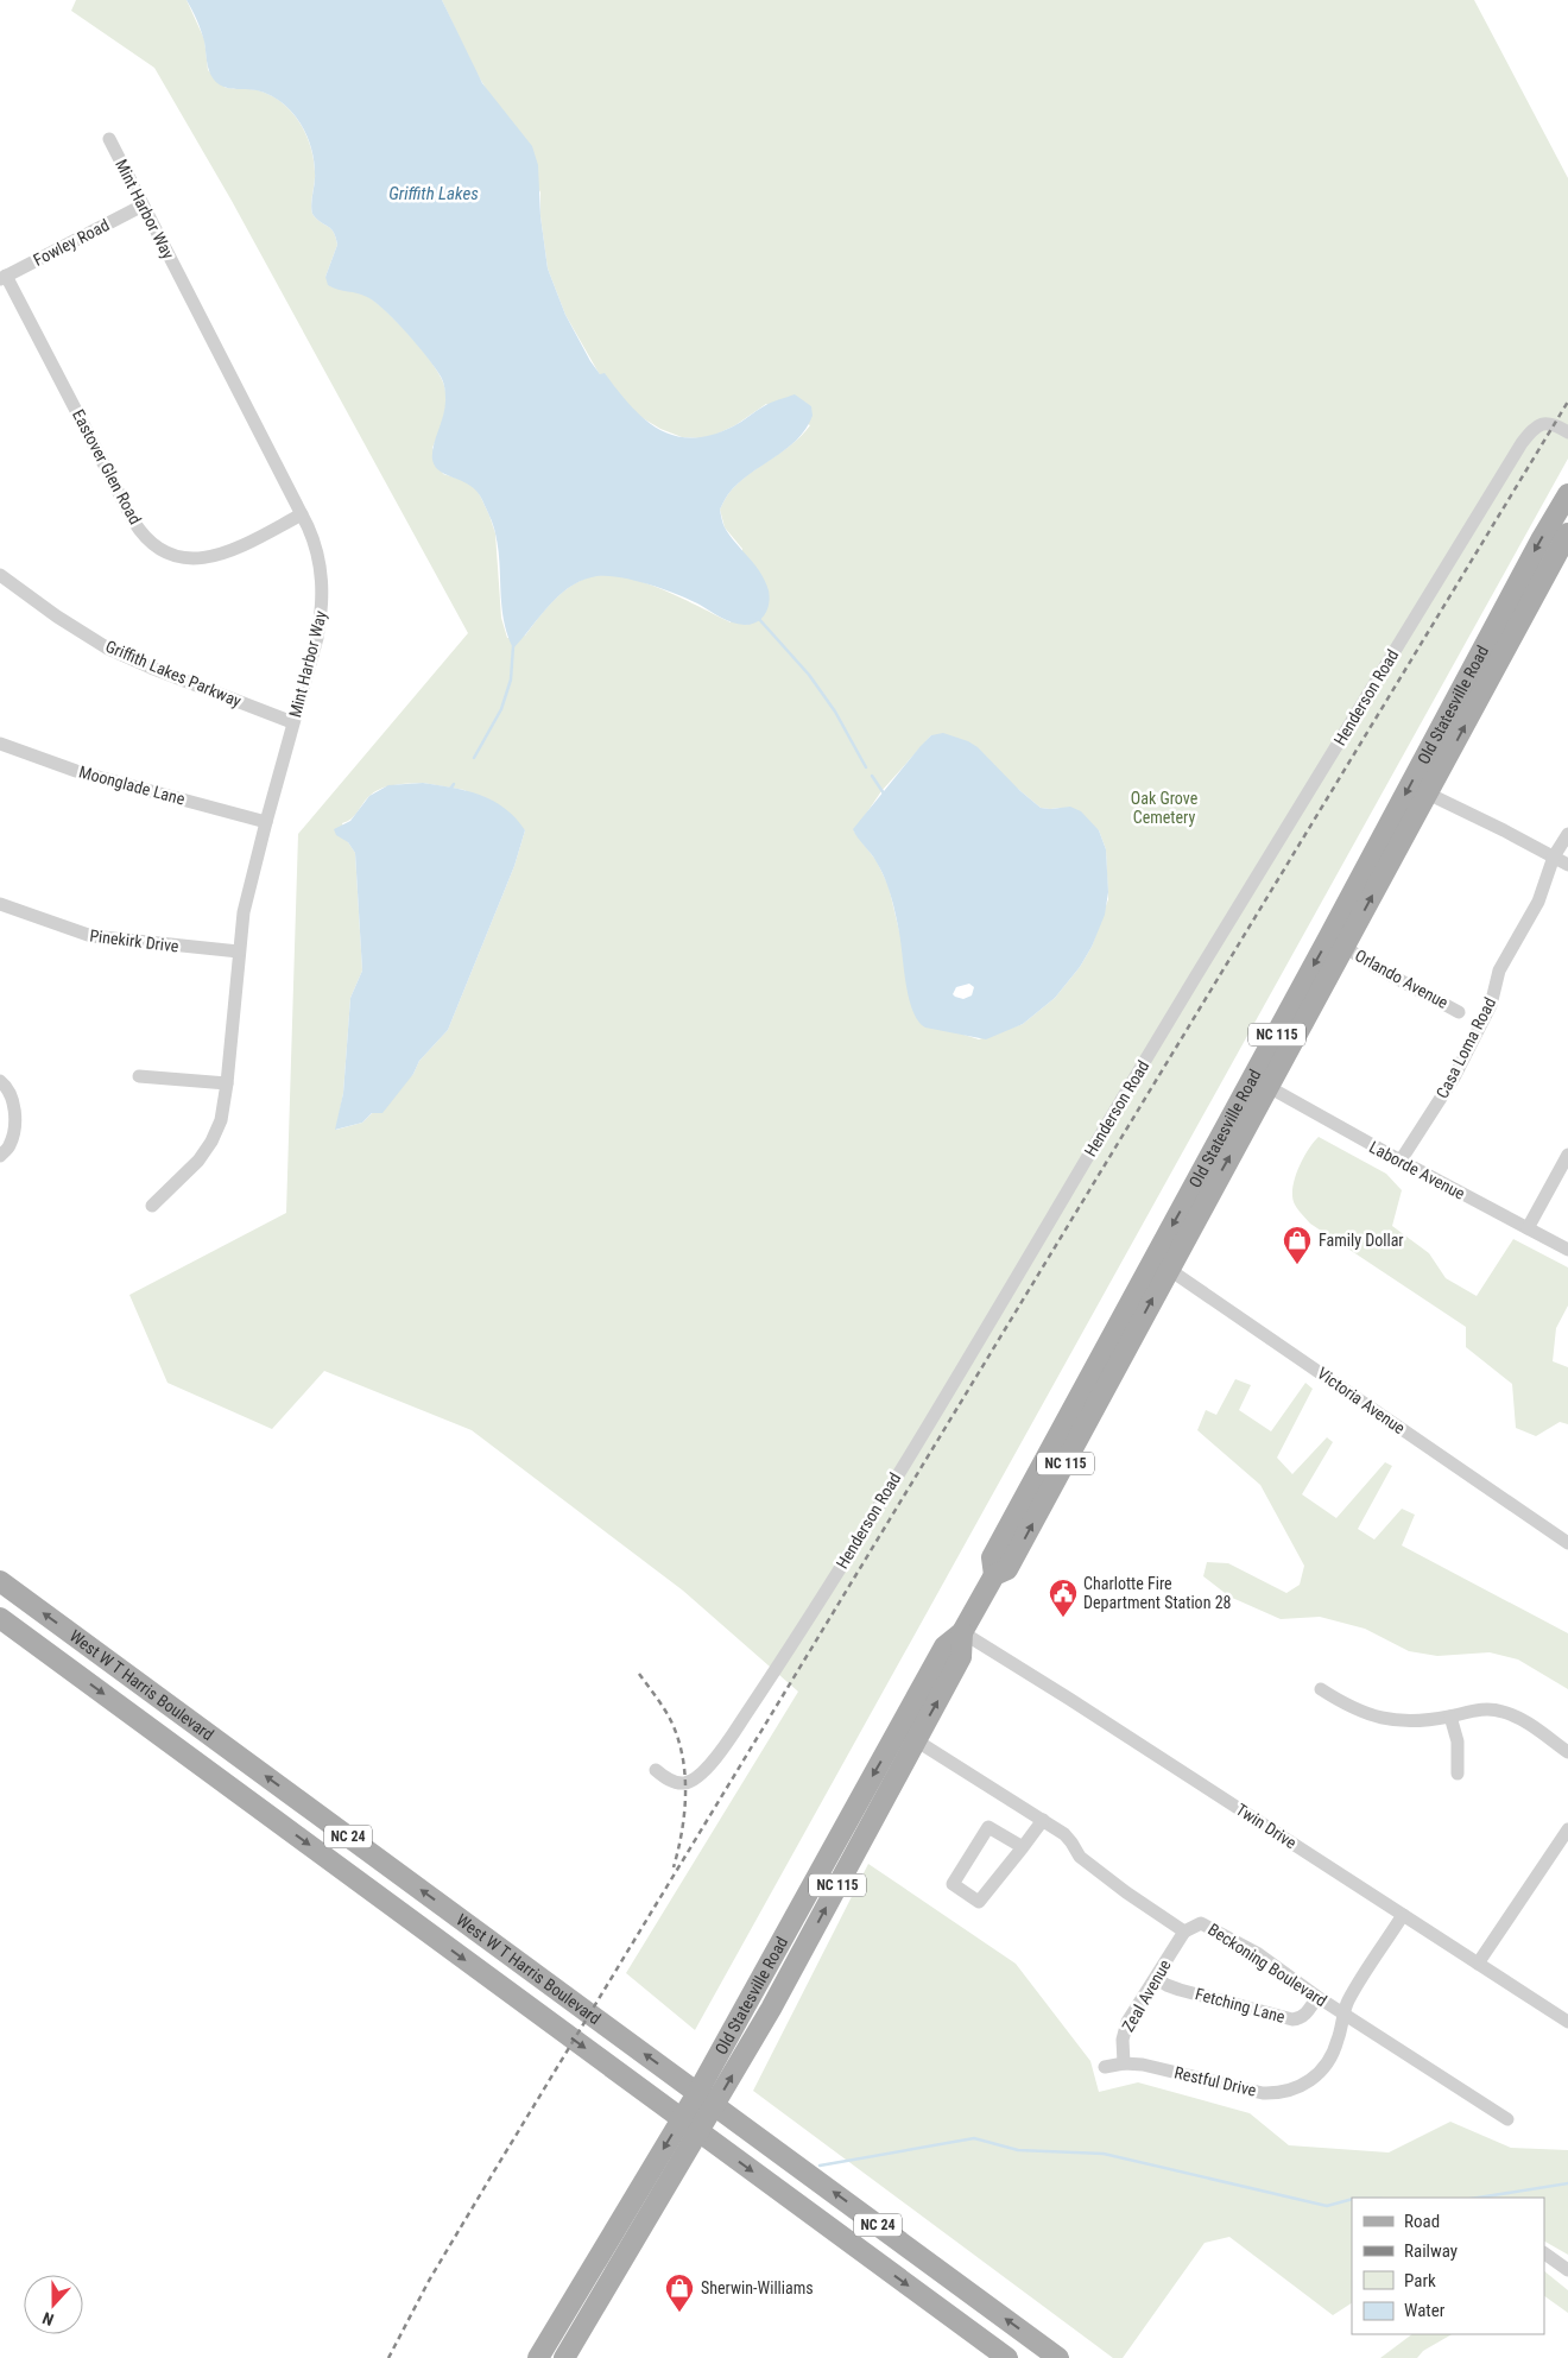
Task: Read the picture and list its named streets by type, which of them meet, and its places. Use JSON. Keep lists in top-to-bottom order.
{
  "streets": {
    "main road": [
      "Old Statesville Road",
      "NC 115",
      "West W T Harris Boulevard",
      "NC 24"
    ],
    "street": [
      "Mint Harbor Way",
      "Fowley Road",
      "Eastover Glen Road",
      "Griffith Lakes Parkway",
      "Henderson Road",
      "Moonglade Lane",
      "Pinekirk Drive",
      "Orlando Avenue",
      "Casa Loma Road",
      "Laborde Avenue",
      "Victoria Avenue",
      "Twin Drive",
      "Beckoning Boulevard",
      "Zeal Avenue",
      "Fetching Lane",
      "Restful Drive"
    ]
  },
  "crossings": [
    ["Mint Harbor Way", "Fowley Road"],
    ["Mint Harbor Way", "Eastover Glen Road"],
    ["Mint Harbor Way", "Griffith Lakes Parkway"],
    ["Mint Harbor Way", "Moonglade Lane"],
    ["Mint Harbor Way", "Pinekirk Drive"],
    ["Fowley Road", "Eastover Glen Road"],
    ["Old Statesville Road", "Orlando Avenue"],
    ["Old Statesville Road", "Laborde Avenue"],
    ["Old Statesville Road", "Victoria Avenue"],
    ["Old Statesville Road", "West W T Harris Boulevard"],
    ["Old Statesville Road", "Twin Drive"],
    ["Old Statesville Road", "Beckoning Boulevard"],
    ["Casa Loma Road", "Laborde Avenue"],
    ["Twin Drive", "Restful Drive"],
    ["Beckoning Boulevard", "Zeal Avenue"],
    ["Beckoning Boulevard", "Fetching Lane"],
    ["Beckoning Boulevard", "Restful Drive"],
    ["Zeal Avenue", "Fetching Lane"],
    ["Zeal Avenue", "Restful Drive"]
  ],
  "water": ["Griffith Lakes"],
  "parks": ["Oak Grove Cemetery"],
  "places": {
    "shop": ["Family Dollar", "Sherwin-Williams"],
    "public building": ["Charlotte Fire Department Station 28"]
  },
  "legend": [
    "Road",
    "Railway",
    "Park",
    "Water"
  ],
  "north": "bottom"
}
